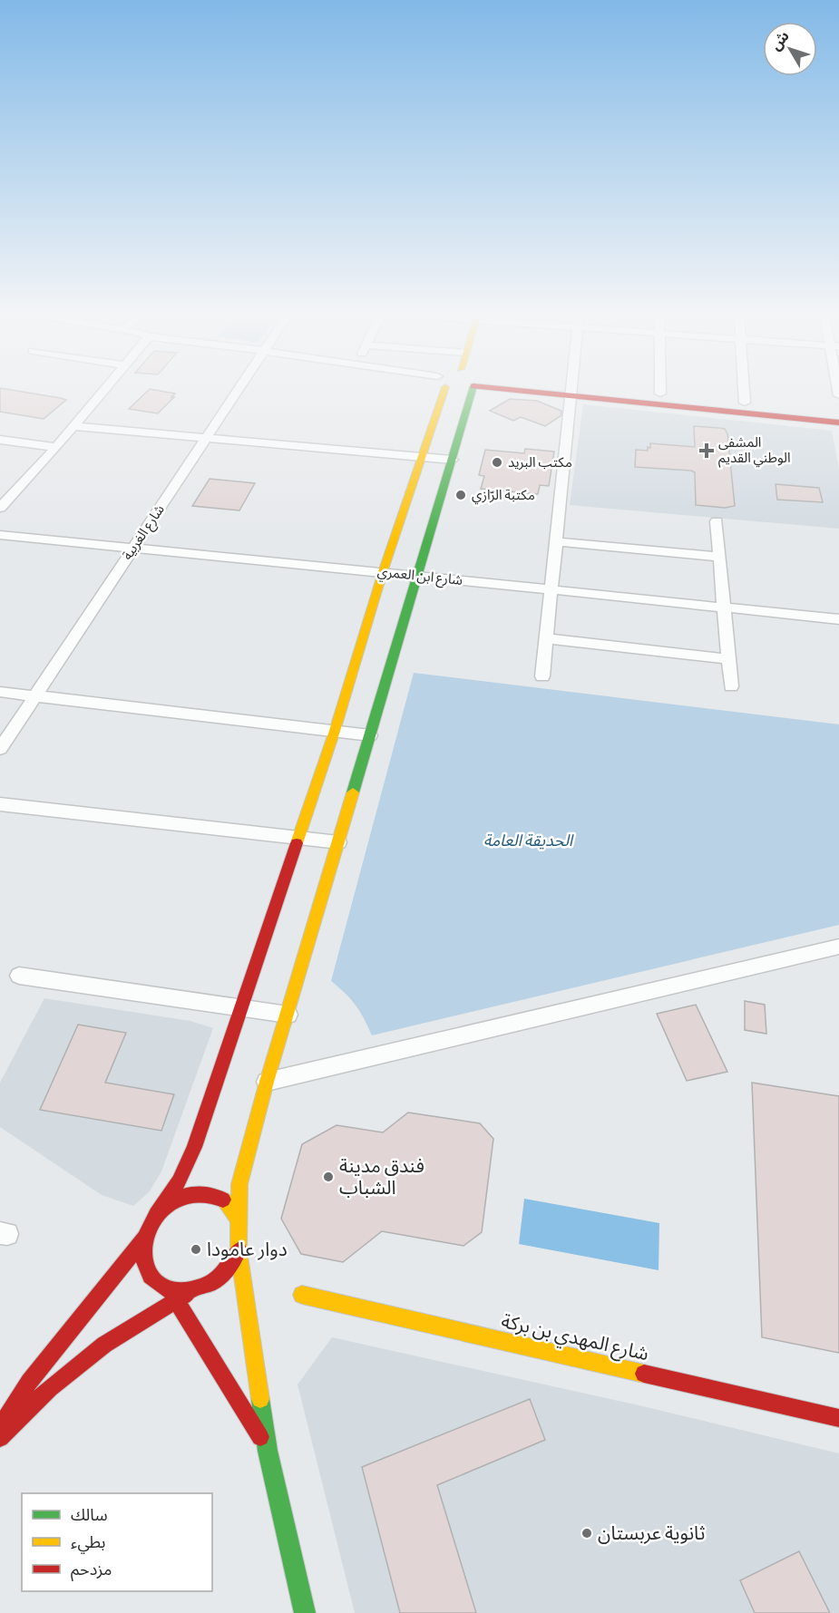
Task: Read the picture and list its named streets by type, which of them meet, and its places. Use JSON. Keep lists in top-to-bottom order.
{
  "streets": {
    "main road": ["شارع المهدي بن بركة"],
    "street": ["شارع الغربية", "شارع ابن العمري"]
  },
  "crossings": [
    ["شارع الغربية", "شارع ابن العمري"]
  ],
  "parks": ["الحديقة العامة"],
  "places": {
    "health": ["المشفى الوطني القديم"],
    "other": [
      "مكتب البريد",
      "مكتبة الرّازي",
      "فندق مدينة الشباب",
      "دوار عامودا",
      "ثانوية عربستان"
    ]
  },
  "legend": ["سالك", "بطيء", "مزدحم"],
  "north": "top left"
}
